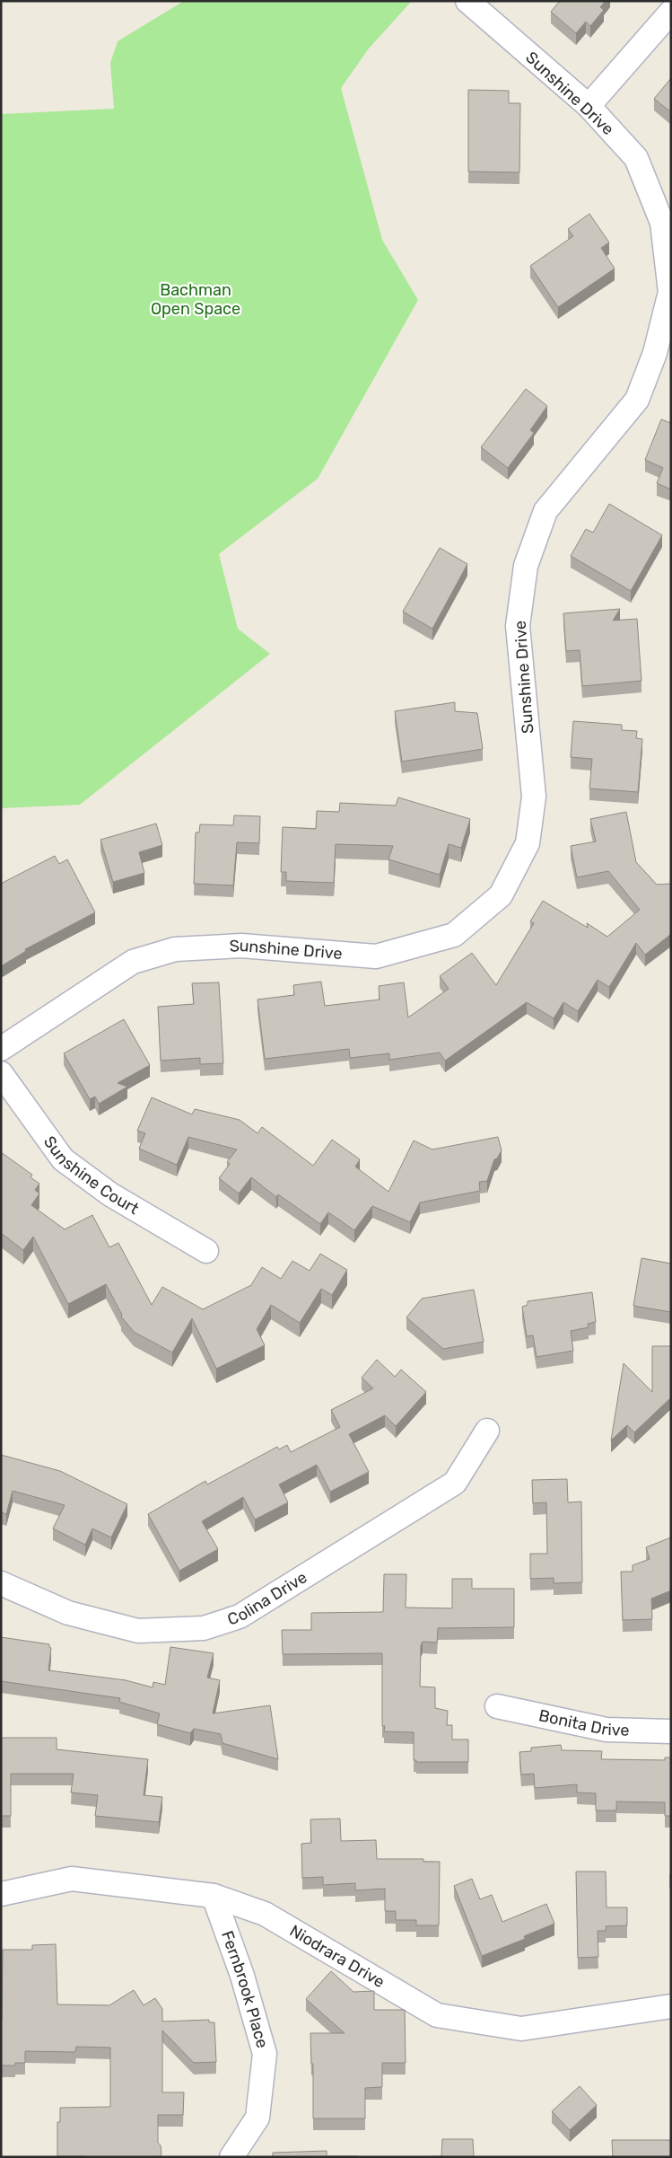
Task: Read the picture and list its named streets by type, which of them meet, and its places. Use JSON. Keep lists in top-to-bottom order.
{
  "streets": {
    "street": [
      "Sunshine Drive",
      "Sunshine Court",
      "Colina Drive",
      "Bonita Drive",
      "Niodrara Drive",
      "Fernbrook Place"
    ]
  },
  "crossings": [
    ["Niodrara Drive", "Fernbrook Place"]
  ],
  "parks": ["Bachman Open Space"]
}
